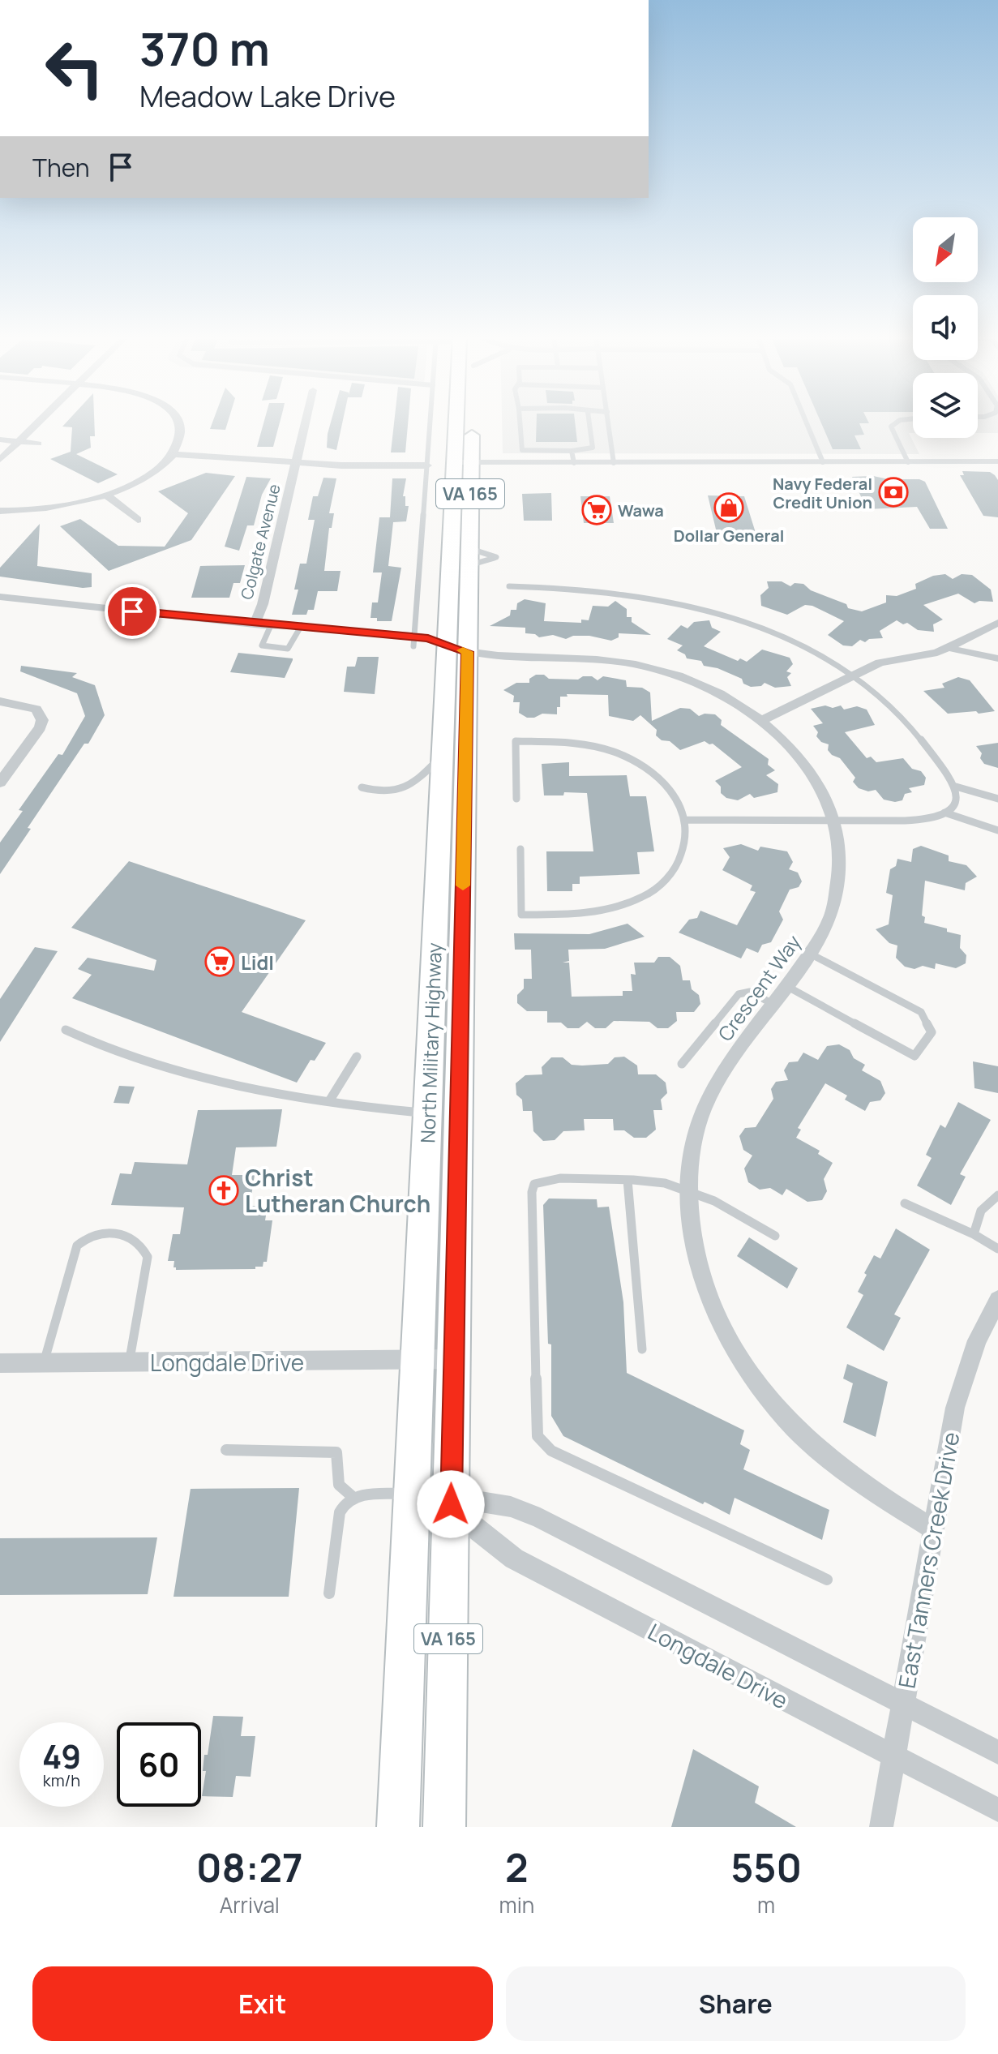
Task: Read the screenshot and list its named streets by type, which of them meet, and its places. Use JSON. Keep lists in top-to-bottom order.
{
  "streets": {
    "main road": ["VA 165", "North Military Highway"],
    "street": [
      "Colgate Avenue",
      "Crescent Way",
      "Longdale Drive",
      "East Tanners Creek Drive"
    ]
  },
  "crossings": [
    ["Colgate Avenue", "Crescent Way"],
    ["Crescent Way", "North Military Highway"],
    ["Crescent Way", "East Tanners Creek Drive"],
    ["North Military Highway", "Longdale Drive"],
    ["Longdale Drive", "East Tanners Creek Drive"]
  ],
  "places": {
    "bank": ["Navy Federal Credit Union"],
    "shop": ["Dollar General"],
    "supermarket": ["Wawa", "Lidl"],
    "church": ["Christ Lutheran Church"]
  },
  "north": "bottom left",
  "page": {
    "turn": ["370 m", "Meadow Lake Drive"],
    "then": "Then",
    "speed": "49 km/h",
    "limit": "60",
    "eta": [
      "08:27",
      "Arrival",
      "2",
      "min",
      "550",
      "m"
    ],
    "buttons": ["Exit", "Share"]
  }
}
